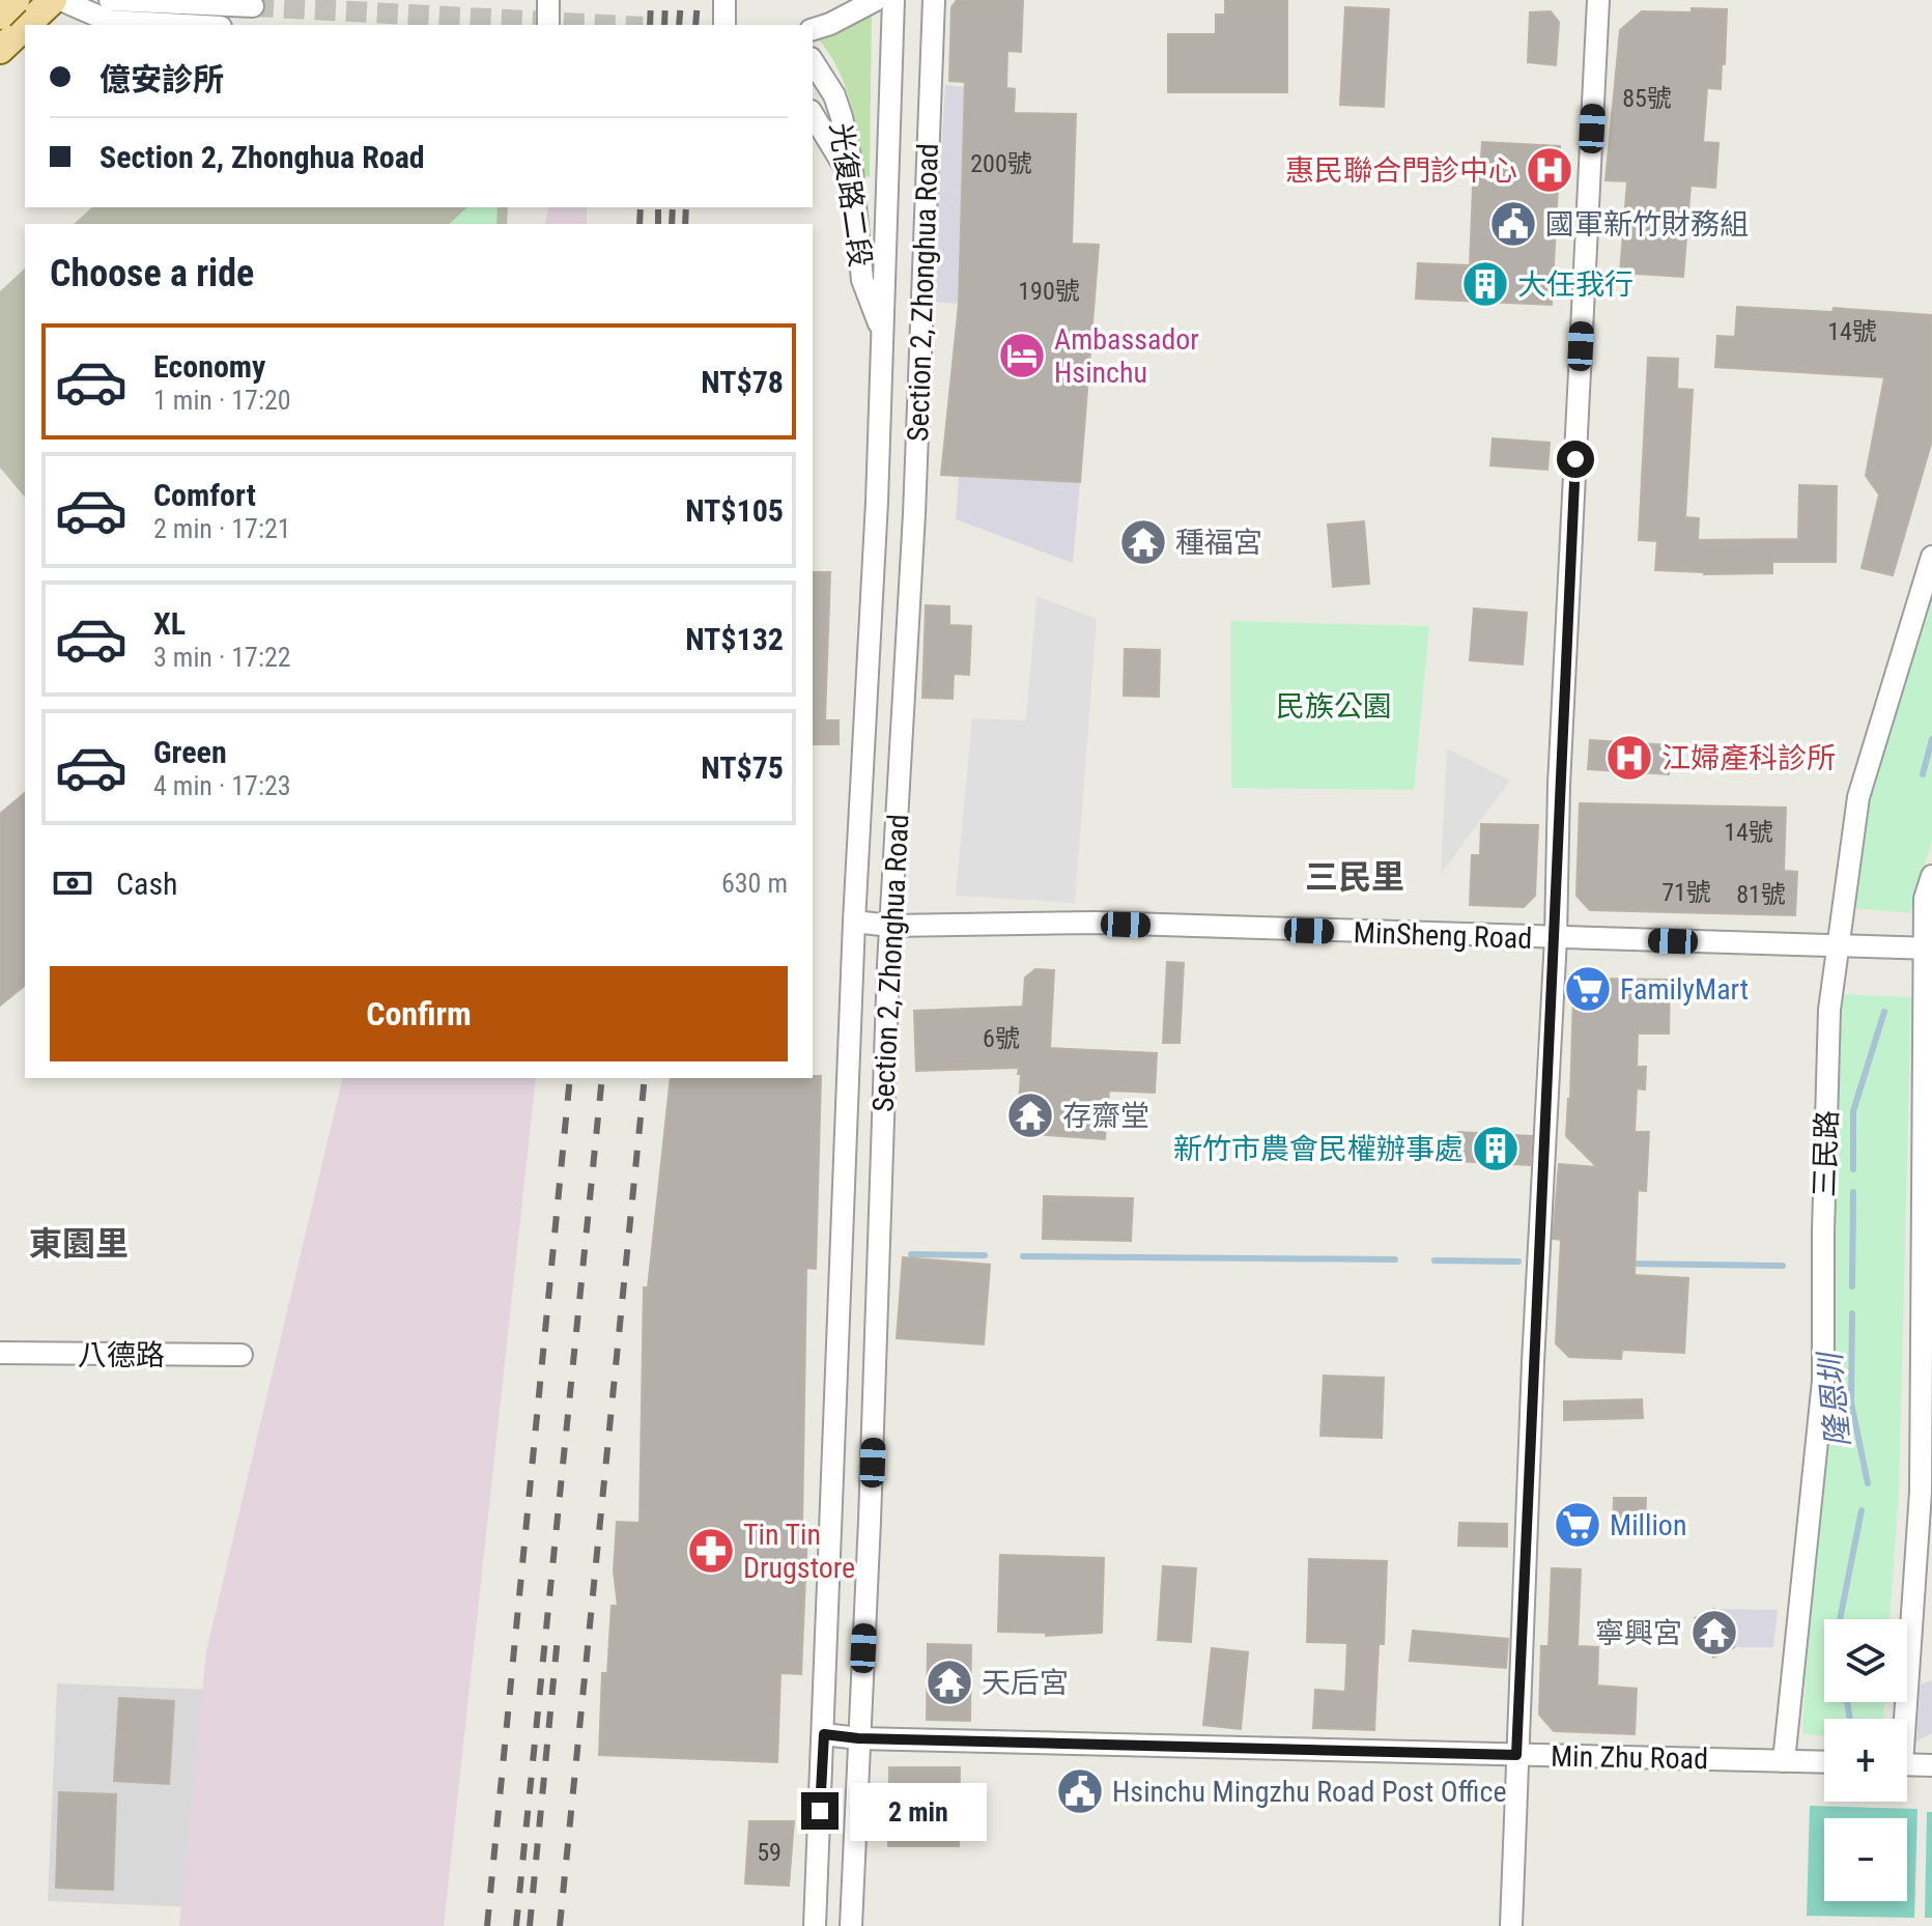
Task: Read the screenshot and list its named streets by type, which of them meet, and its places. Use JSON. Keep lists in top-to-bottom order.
{
  "streets": {
    "street": [
      "光復路二段",
      "Section 2, Zhonghua Road",
      "MinSheng Road",
      "三民路",
      "八德路",
      "Min Zhu Road"
    ]
  },
  "crossings": [
    ["光復路二段", "Section 2, Zhonghua Road"],
    ["Section 2, Zhonghua Road", "MinSheng Road"],
    ["Section 2, Zhonghua Road", "Min Zhu Road"],
    ["MinSheng Road", "三民路"],
    ["三民路", "Min Zhu Road"]
  ],
  "districts": ["三民里", "東園里"],
  "water": ["隆恩圳"],
  "parks": ["民族公園"],
  "places": {
    "hospital": ["惠民聯合門診中心", "江婦產科診所"],
    "public building": ["國軍新竹財務組", "Hsinchu Mingzhu Road Post Office"],
    "building": ["大任我行", "新竹市農會民權辦事處"],
    "hotel": ["Ambassador Hsinchu"],
    "temple": [
      "種福宮",
      "存齋堂",
      "寧興宮",
      "天后宮"
    ],
    "supermarket": ["FamilyMart", "Million"],
    "pharmacy": ["Tin Tin Drugstore"]
  },
  "house_numbers": [
    "85號",
    "200號",
    "190號",
    "14號",
    "14號",
    "71號",
    "81號",
    "6號",
    "59"
  ],
  "page": {
    "banner": ["億安診所", "Section 2, Zhonghua Road"],
    "heading": "Choose a ride",
    "list": [
      {
        "name": "Economy",
        "note": "1 min · 17:20",
        "value": "NT$78"
      },
      {
        "name": "Comfort",
        "note": "2 min · 17:21",
        "value": "NT$105"
      },
      {
        "name": "XL",
        "note": "3 min · 17:22",
        "value": "NT$132"
      },
      {
        "name": "Green",
        "note": "4 min · 17:23",
        "value": "NT$75"
      }
    ],
    "pay": ["Cash", "630 m"],
    "buttons": "Confirm",
    "map_buttons": ["+", "−"],
    "bubble": "2 min"
  }
}
